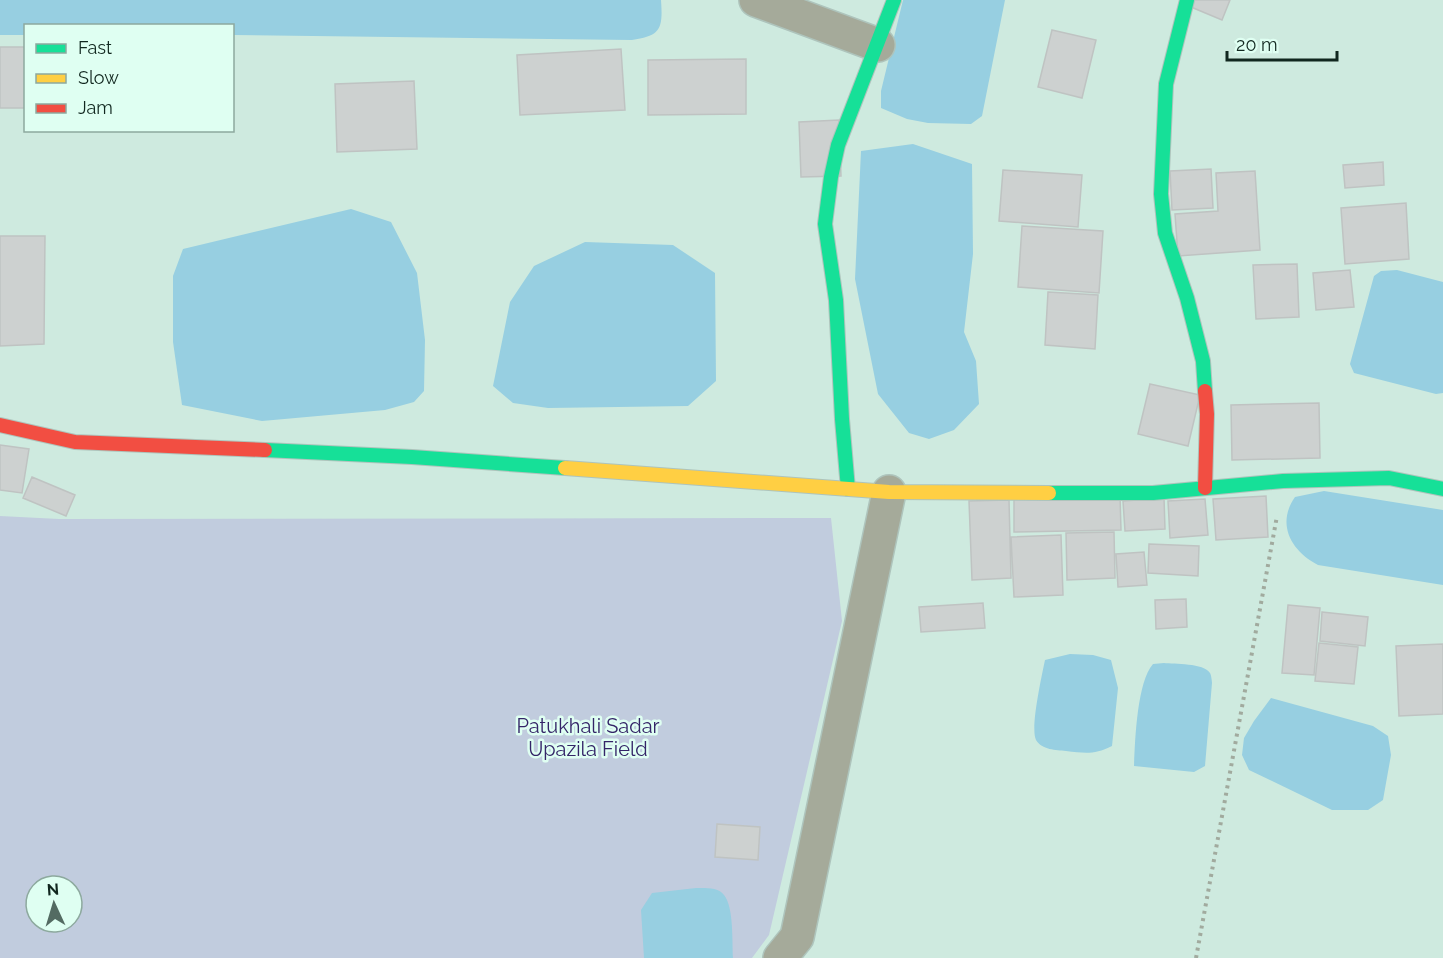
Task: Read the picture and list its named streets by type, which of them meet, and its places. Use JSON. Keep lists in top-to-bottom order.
{
  "parks": ["Patukhali Sadar Upazila Field"],
  "legend": ["Fast", "Slow", "Jam"],
  "scale_bar": "20 m",
  "north": "top"
}
